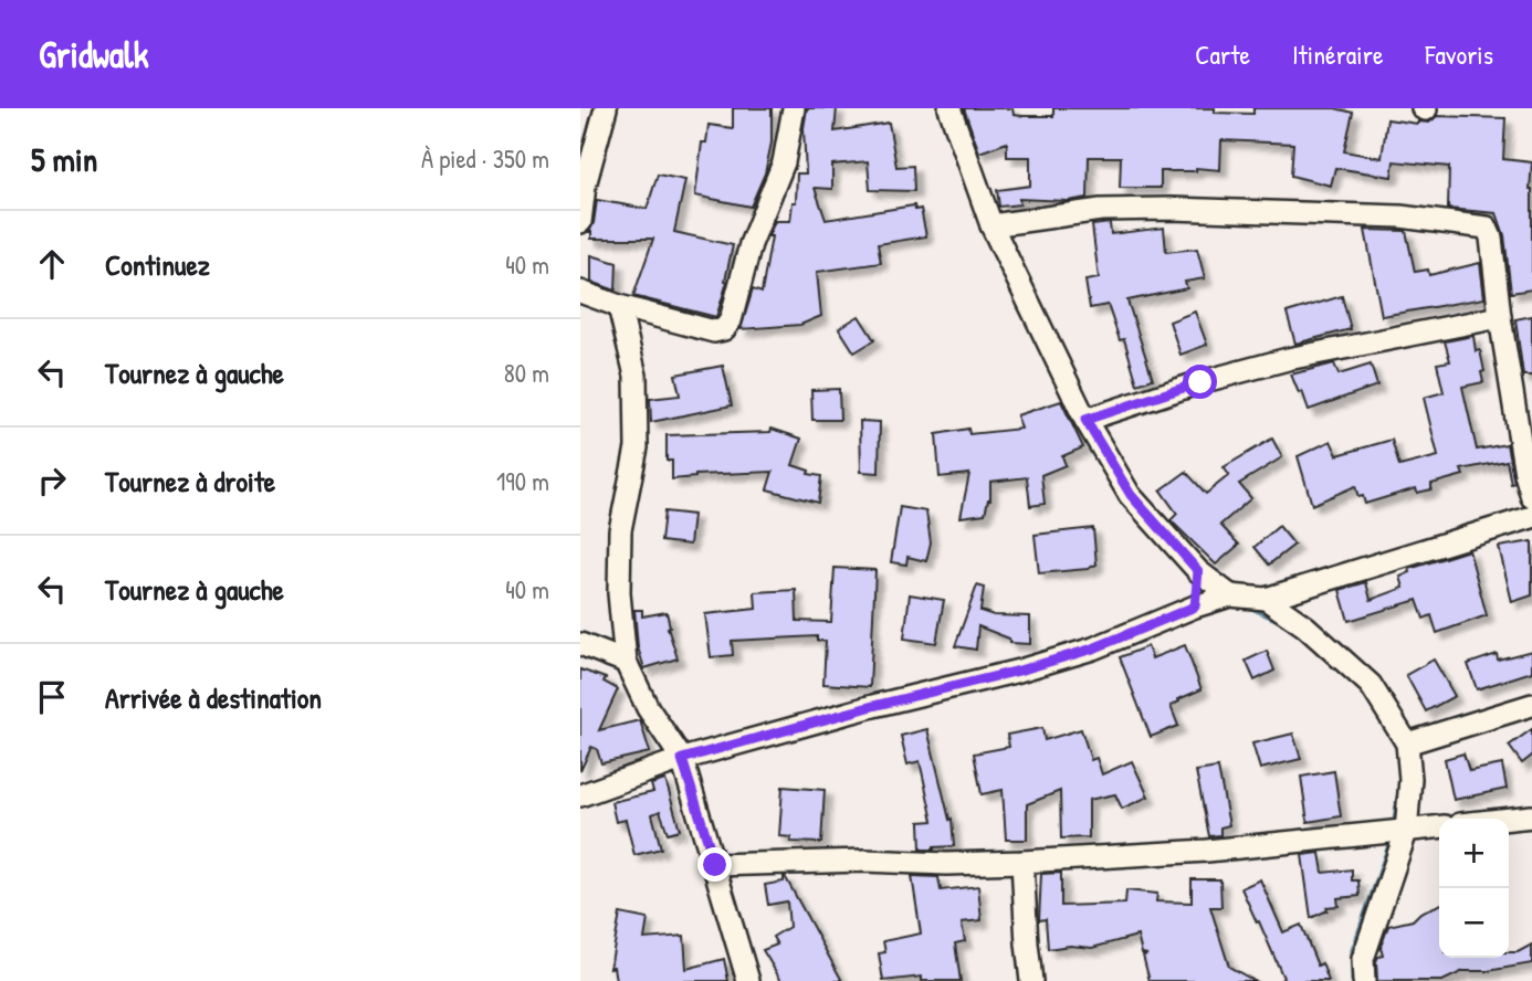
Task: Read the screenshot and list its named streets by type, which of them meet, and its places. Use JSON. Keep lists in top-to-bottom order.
{
  "page": {
    "header": "Gridwalk",
    "nav": ["Carte", "Itinéraire", "Favoris"],
    "heading": ["5 min", "À pied · 350 m"],
    "list": [
      ["Continuez", "40 m"],
      ["Tournez à gauche", "80 m"],
      ["Tournez à droite", "190 m"],
      ["Tournez à gauche", "40 m"],
      "Arrivée à destination"
    ],
    "map_buttons": ["+", "−"]
  }
}
